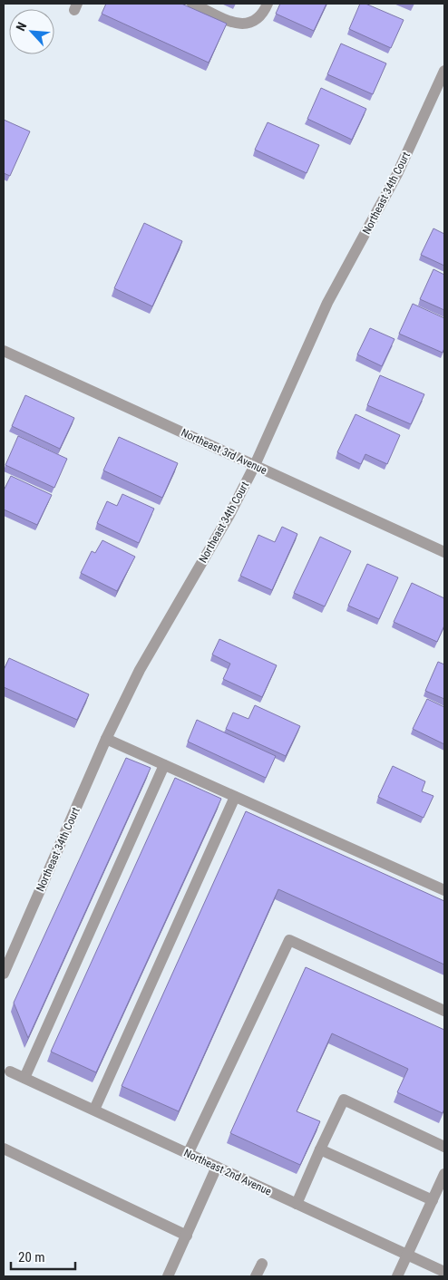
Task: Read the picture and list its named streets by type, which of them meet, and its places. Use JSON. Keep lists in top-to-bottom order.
{
  "streets": {
    "street": ["Northeast 34th Court", "Northeast 3rd Avenue", "Northeast 2nd Avenue"]
  },
  "crossings": [
    ["Northeast 34th Court", "Northeast 3rd Avenue"]
  ],
  "scale_bar": "20 m",
  "north": "top left"
}
